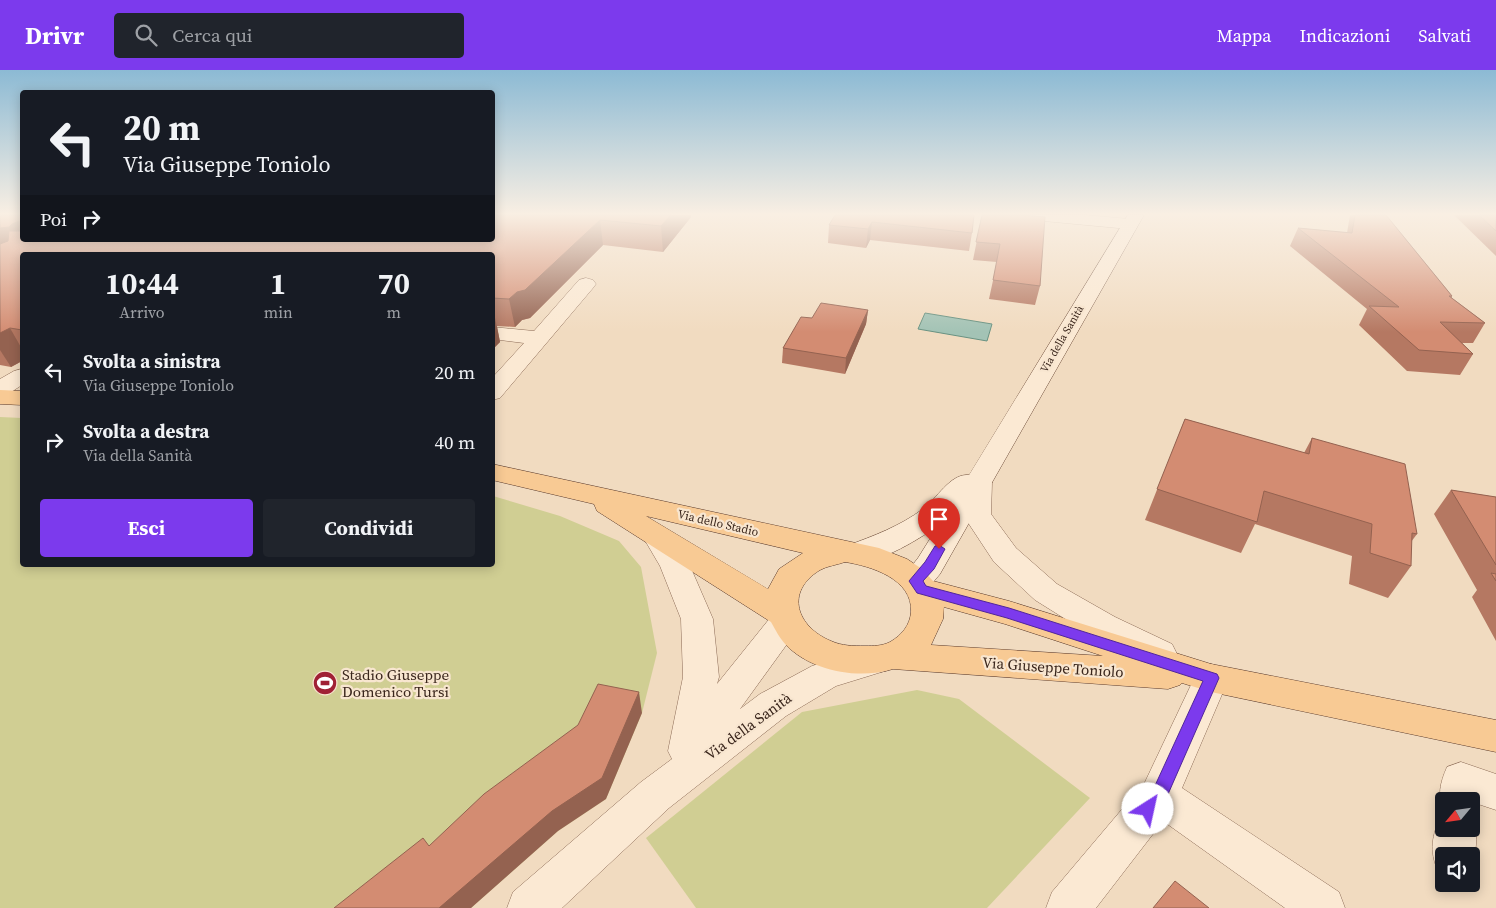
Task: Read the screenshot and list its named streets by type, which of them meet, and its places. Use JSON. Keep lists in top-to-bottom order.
{
  "streets": {
    "main road": ["Via dello Stadio", "Via Giuseppe Toniolo"],
    "street": ["Via della Sanità"]
  },
  "crossings": [
    ["Via della Sanità", "Via dello Stadio"],
    ["Via della Sanità", "Via Giuseppe Toniolo"],
    ["Via dello Stadio", "Via Giuseppe Toniolo"]
  ],
  "places": {
    "sports": ["Stadio Giuseppe Domenico Tursi"]
  },
  "north": "bottom left",
  "page": {
    "header": "Drivr",
    "search": "Cerca qui",
    "nav": ["Mappa", "Indicazioni", "Salvati"],
    "turn": ["20 m", "Via Giuseppe Toniolo"],
    "then": "Poi",
    "eta": [
      "10:44",
      "Arrivo",
      "1",
      "min",
      "70",
      "m"
    ],
    "list": [
      {
        "name": "Svolta a sinistra",
        "note": "Via Giuseppe Toniolo",
        "value": "20 m"
      },
      {
        "name": "Svolta a destra",
        "note": "Via della Sanità",
        "value": "40 m"
      }
    ],
    "buttons": ["Esci", "Condividi"]
  }
}
